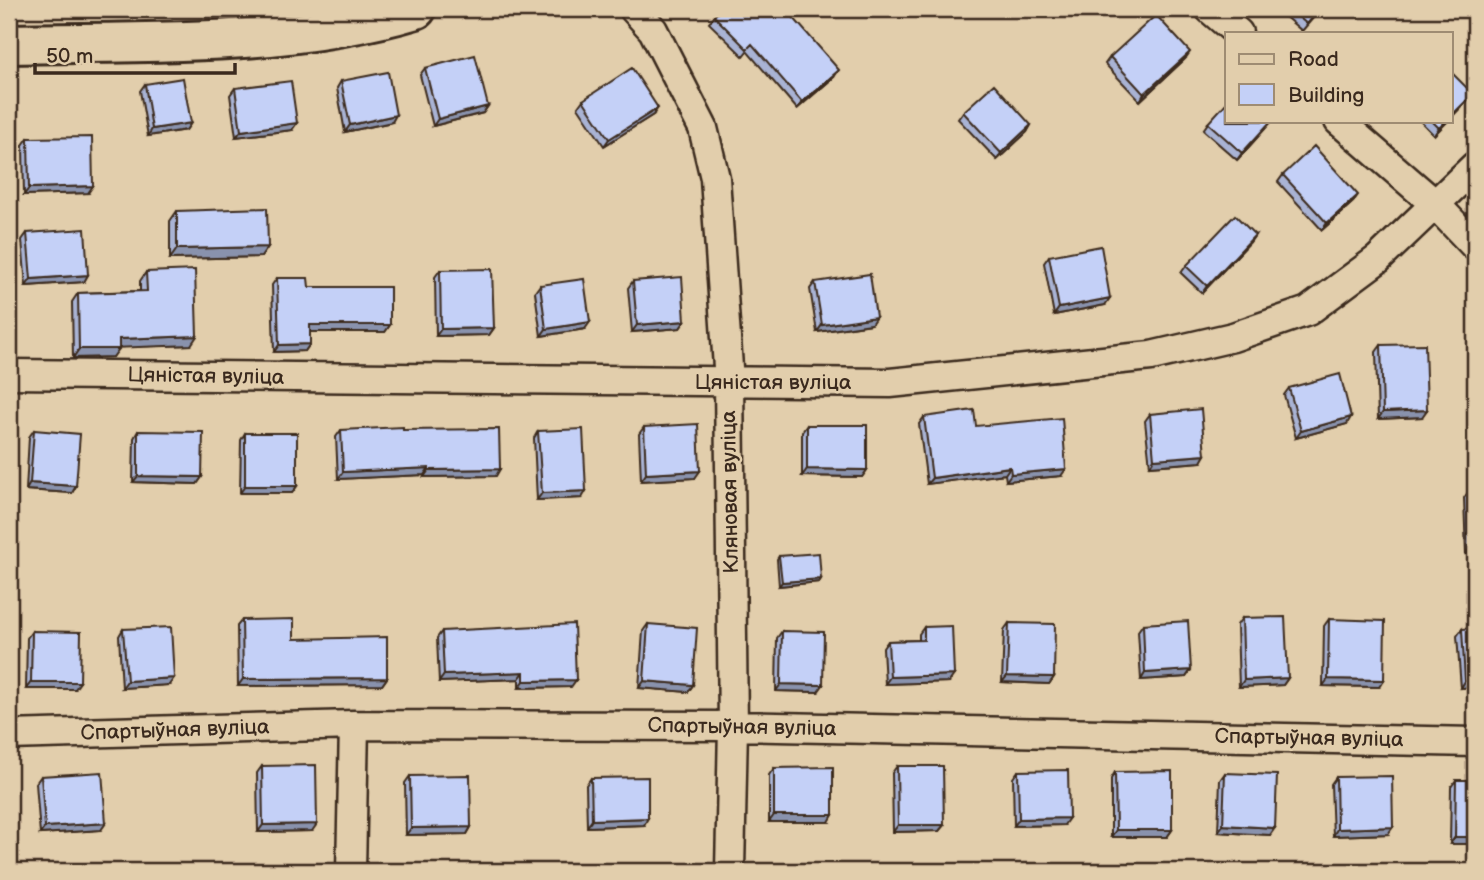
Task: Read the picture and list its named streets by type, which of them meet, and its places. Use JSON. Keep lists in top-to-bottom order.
{
  "streets": {
    "street": ["Цяністая вуліца", "Кляновая вуліца", "Спартыўная вуліца"]
  },
  "crossings": [
    ["Цяністая вуліца", "Кляновая вуліца"],
    ["Кляновая вуліца", "Спартыўная вуліца"]
  ],
  "legend": ["Road", "Building"],
  "scale_bar": "50 m"
}
